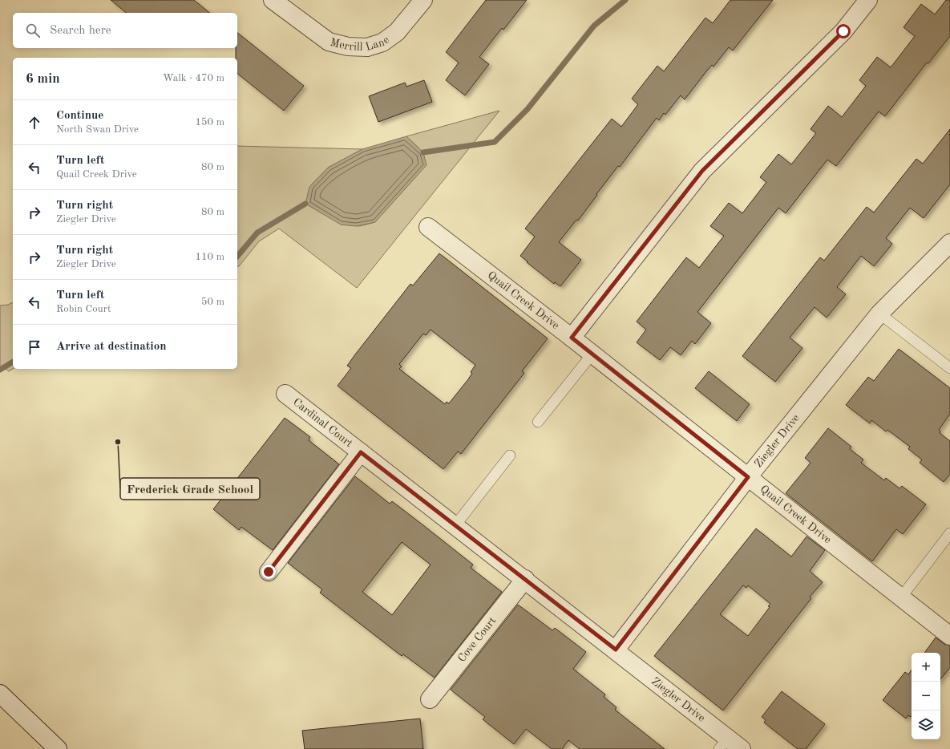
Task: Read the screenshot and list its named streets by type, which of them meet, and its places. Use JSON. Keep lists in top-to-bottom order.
{
  "streets": {
    "street": [
      "Merrill Lane",
      "Quail Creek Drive",
      "Cardinal Court",
      "Ziegler Drive",
      "Cove Court"
    ]
  },
  "crossings": [
    ["Quail Creek Drive", "Ziegler Drive"],
    ["Cardinal Court", "Ziegler Drive"],
    ["Ziegler Drive", "Cove Court"]
  ],
  "places": ["Frederick Grade School"],
  "page": {
    "search": "Search here",
    "heading": ["6 min", "Walk · 470 m"],
    "list": [
      ["Continue", "North Swan Drive", "150 m"],
      ["Turn left", "Quail Creek Drive", "80 m"],
      ["Turn right", "Ziegler Drive", "80 m"],
      ["Turn right", "Ziegler Drive", "110 m"],
      ["Turn left", "Robin Court", "50 m"],
      "Arrive at destination"
    ],
    "map_buttons": ["+", "−"]
  }
}
